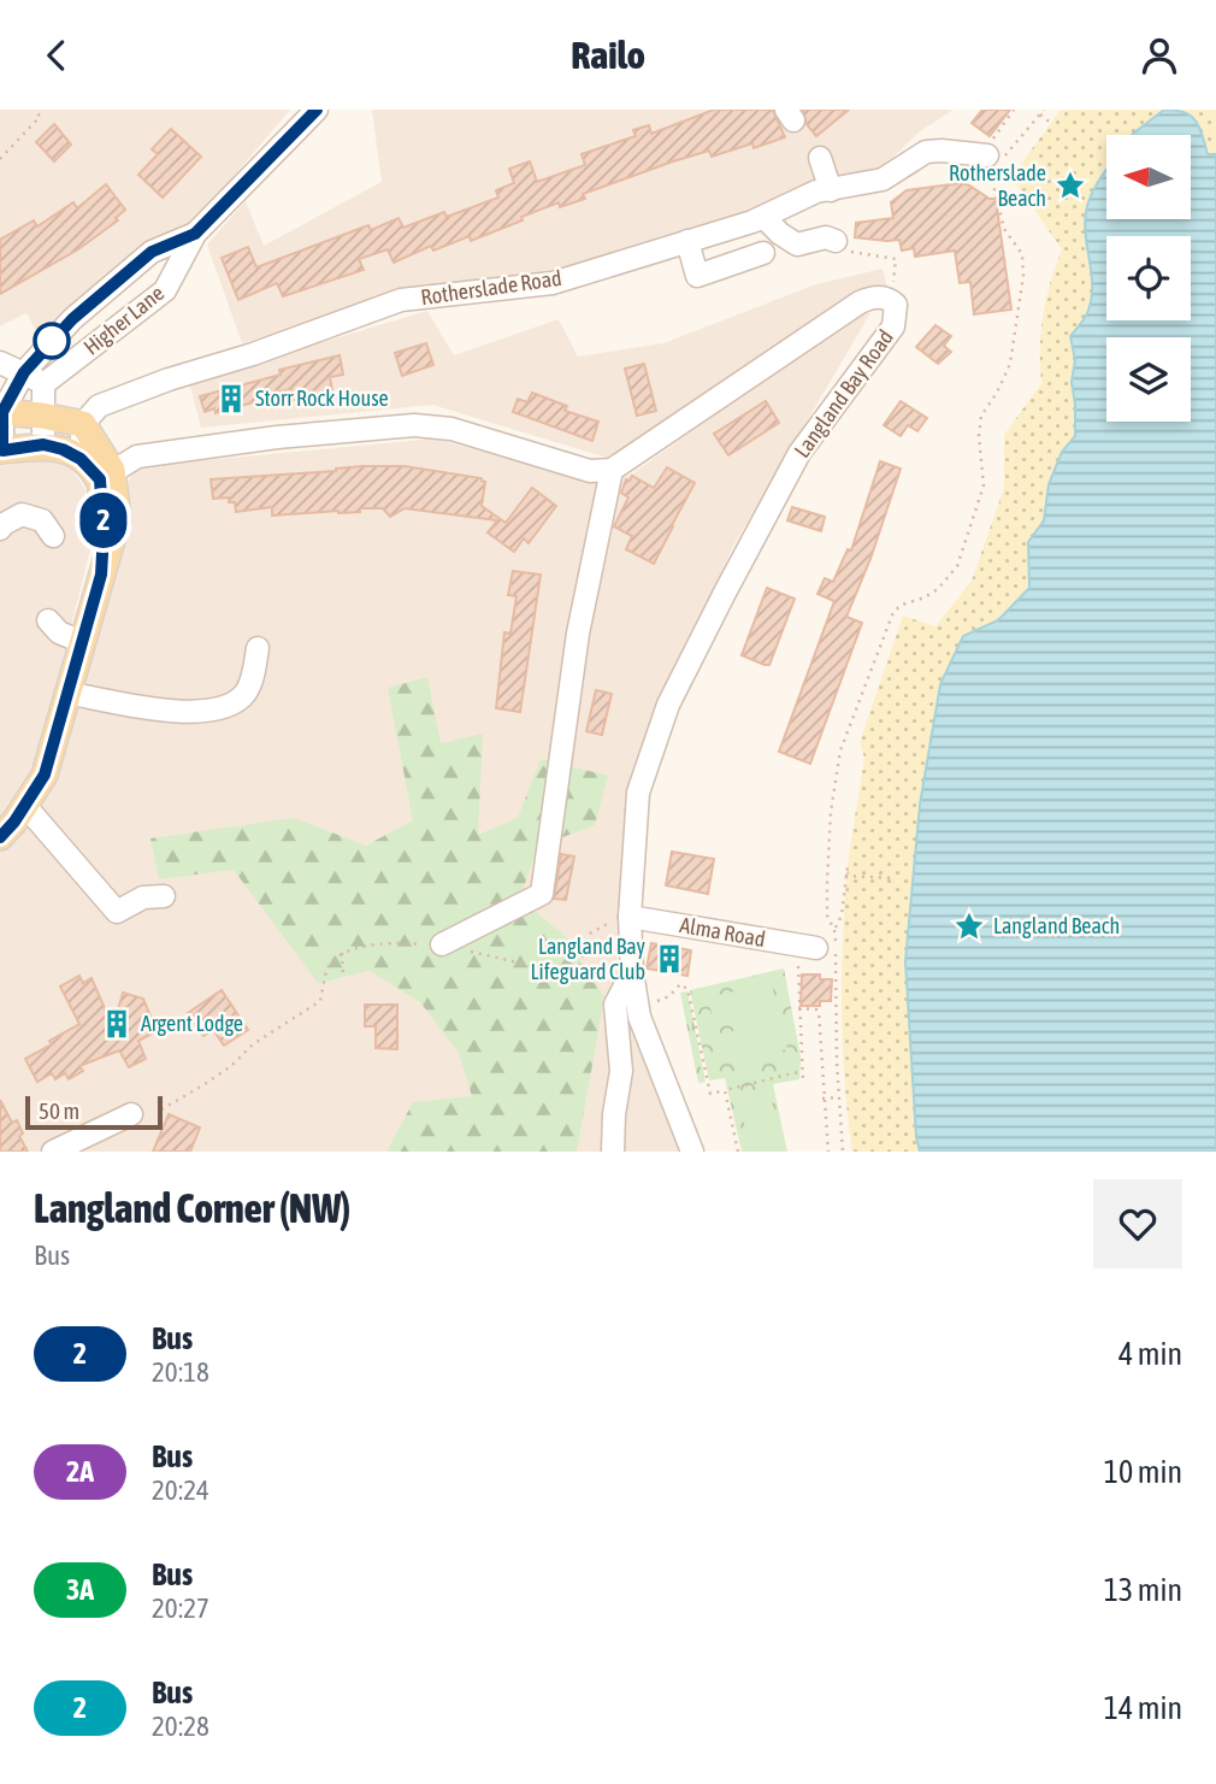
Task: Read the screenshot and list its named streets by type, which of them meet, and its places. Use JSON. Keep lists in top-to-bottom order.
{
  "streets": {
    "street": [
      "Rotherslade Road",
      "Higher Lane",
      "Langland Bay Road",
      "Alma Road"
    ]
  },
  "crossings": [
    ["Langland Bay Road", "Alma Road"]
  ],
  "places": {
    "place": ["Rotherslade Beach", "Langland Beach"],
    "building": ["Storr Rock House", "Langland Bay Lifeguard Club", "Argent Lodge"]
  },
  "lines": ["bus line 2"],
  "scale_bar": "50 m",
  "north": "left",
  "page": {
    "header": "Railo",
    "on_map": "2",
    "scale": "50 m",
    "heading": ["Langland Corner (NW)", "Bus"],
    "list": [
      {
        "mark": "2",
        "name": "Bus",
        "note": "20:18",
        "value": "4 min"
      },
      {
        "mark": "2A",
        "name": "Bus",
        "note": "20:24",
        "value": "10 min"
      },
      {
        "mark": "3A",
        "name": "Bus",
        "note": "20:27",
        "value": "13 min"
      },
      {
        "mark": "2",
        "name": "Bus",
        "note": "20:28",
        "value": "14 min"
      }
    ]
  }
}
